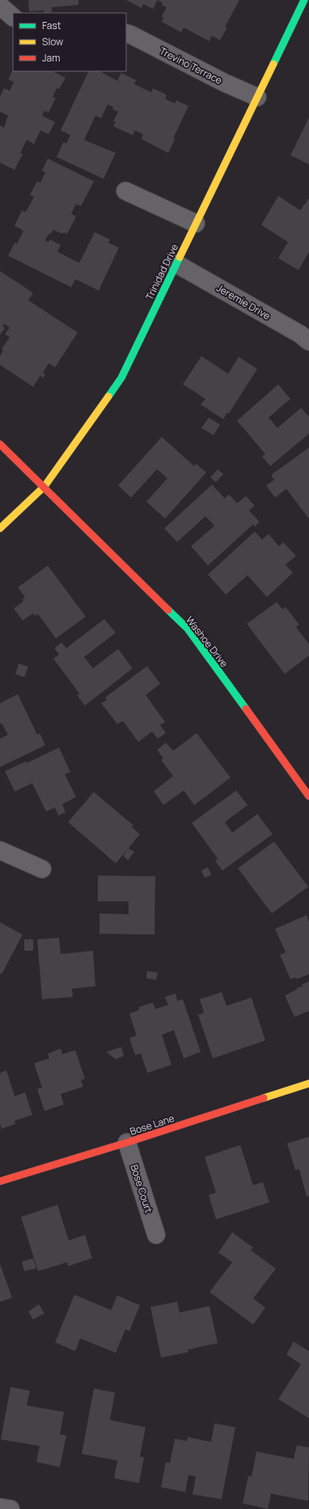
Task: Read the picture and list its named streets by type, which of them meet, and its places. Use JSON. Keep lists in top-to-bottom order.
{
  "streets": {
    "street": [
      "Trevino Terrace",
      "Trinidad Drive",
      "Jeremie Drive",
      "Washoe Drive",
      "Bose Lane",
      "Bose Court"
    ]
  },
  "crossings": [
    ["Trevino Terrace", "Trinidad Drive"],
    ["Trinidad Drive", "Jeremie Drive"],
    ["Trinidad Drive", "Washoe Drive"],
    ["Bose Lane", "Bose Court"]
  ],
  "legend": ["Fast", "Slow", "Jam"]
}
